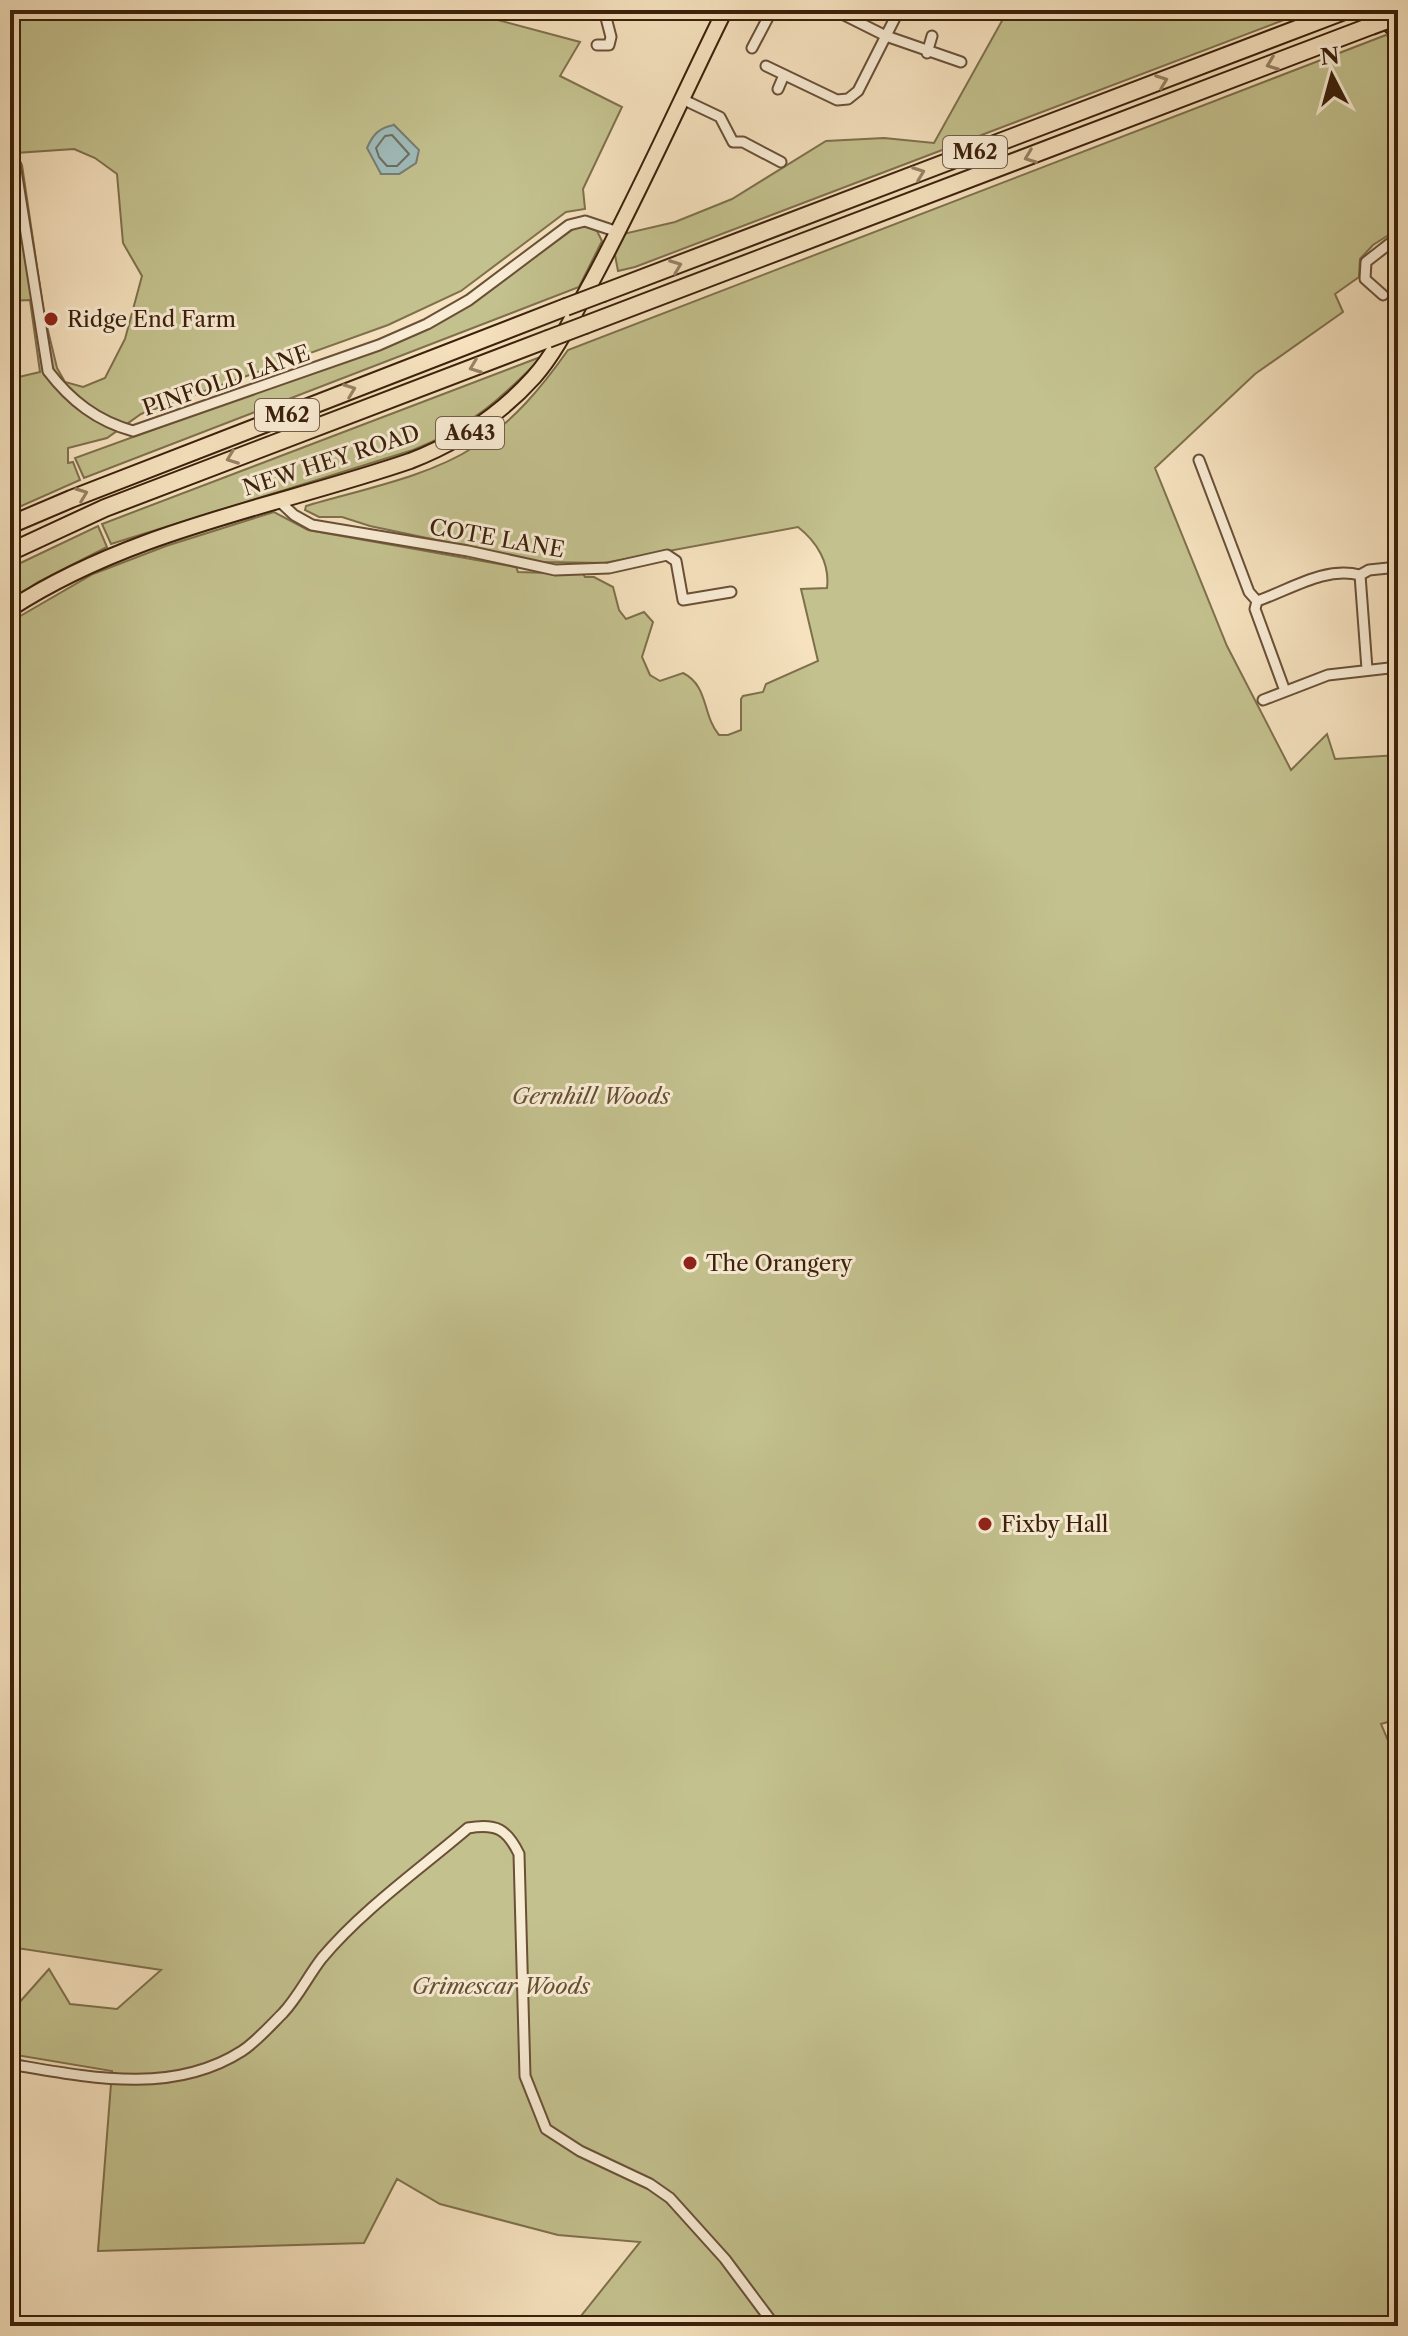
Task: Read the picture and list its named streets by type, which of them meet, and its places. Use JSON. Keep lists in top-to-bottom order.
{
  "streets": {
    "highway": ["M62"],
    "main road": ["A643", "NEW HEY ROAD"],
    "street": ["PINFOLD LANE", "COTE LANE"]
  },
  "crossings": [
    ["PINFOLD LANE", "NEW HEY ROAD"],
    ["NEW HEY ROAD", "COTE LANE"]
  ],
  "parks": ["Gernhill Woods", "Grimescar Woods"],
  "places": ["Ridge End Farm", "The Orangery", "Fixby Hall"],
  "north": "top"
}
